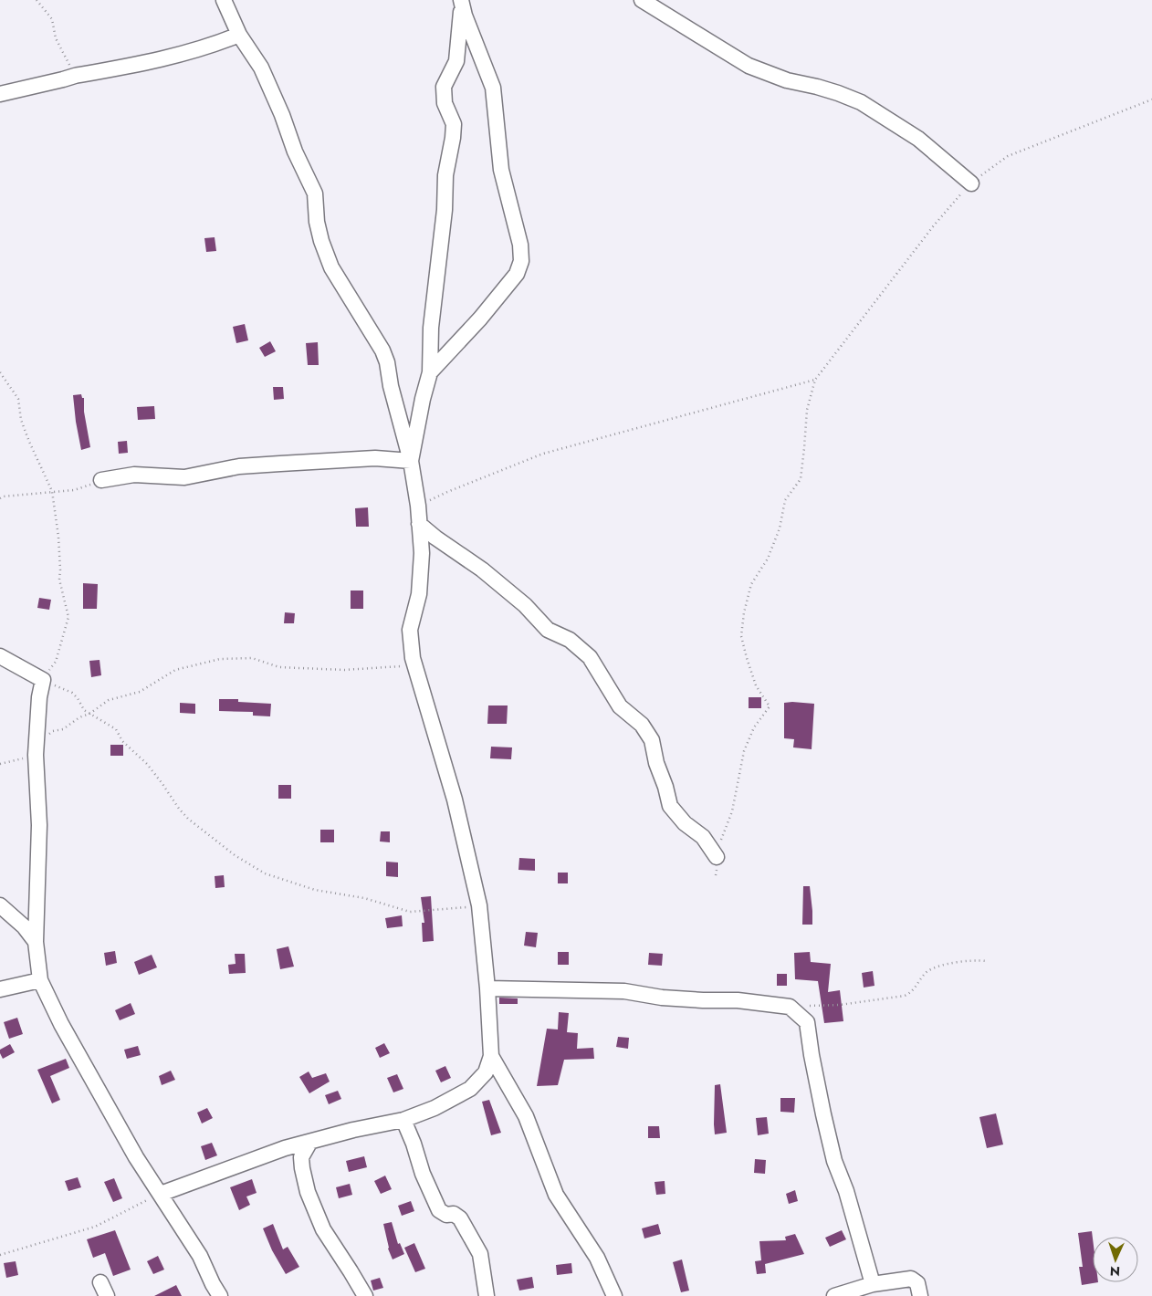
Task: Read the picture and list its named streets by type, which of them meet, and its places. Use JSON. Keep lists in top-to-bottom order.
{
  "north": "bottom"
}
